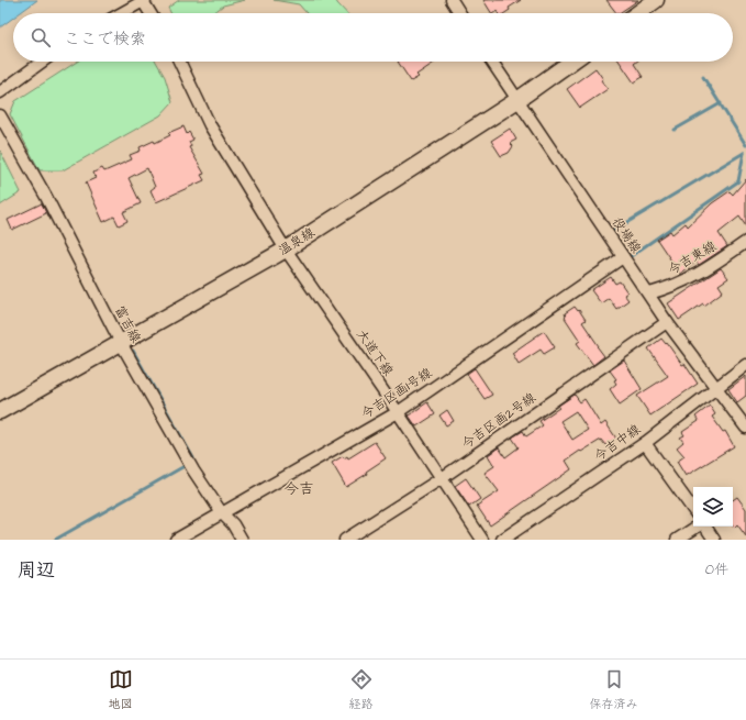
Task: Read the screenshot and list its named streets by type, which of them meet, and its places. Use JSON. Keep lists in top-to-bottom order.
{
  "streets": {
    "street": [
      "役場線",
      "温泉線",
      "今吉東線",
      "富吉線",
      "大道下線",
      "今吉区画1号線",
      "今吉区画2号線",
      "今吉中線"
    ]
  },
  "crossings": [
    ["役場線", "温泉線"],
    ["役場線", "今吉東線"],
    ["役場線", "今吉区画1号線"],
    ["役場線", "今吉区画2号線"],
    ["役場線", "今吉中線"],
    ["温泉線", "富吉線"],
    ["温泉線", "大道下線"],
    ["富吉線", "今吉区画1号線"],
    ["大道下線", "今吉区画1号線"],
    ["大道下線", "今吉区画2号線"]
  ],
  "districts": ["今吉"],
  "page": {
    "search": "ここで検索",
    "heading": ["周辺", "0件"],
    "nav": ["地図", "経路", "保存済み"]
  }
}
